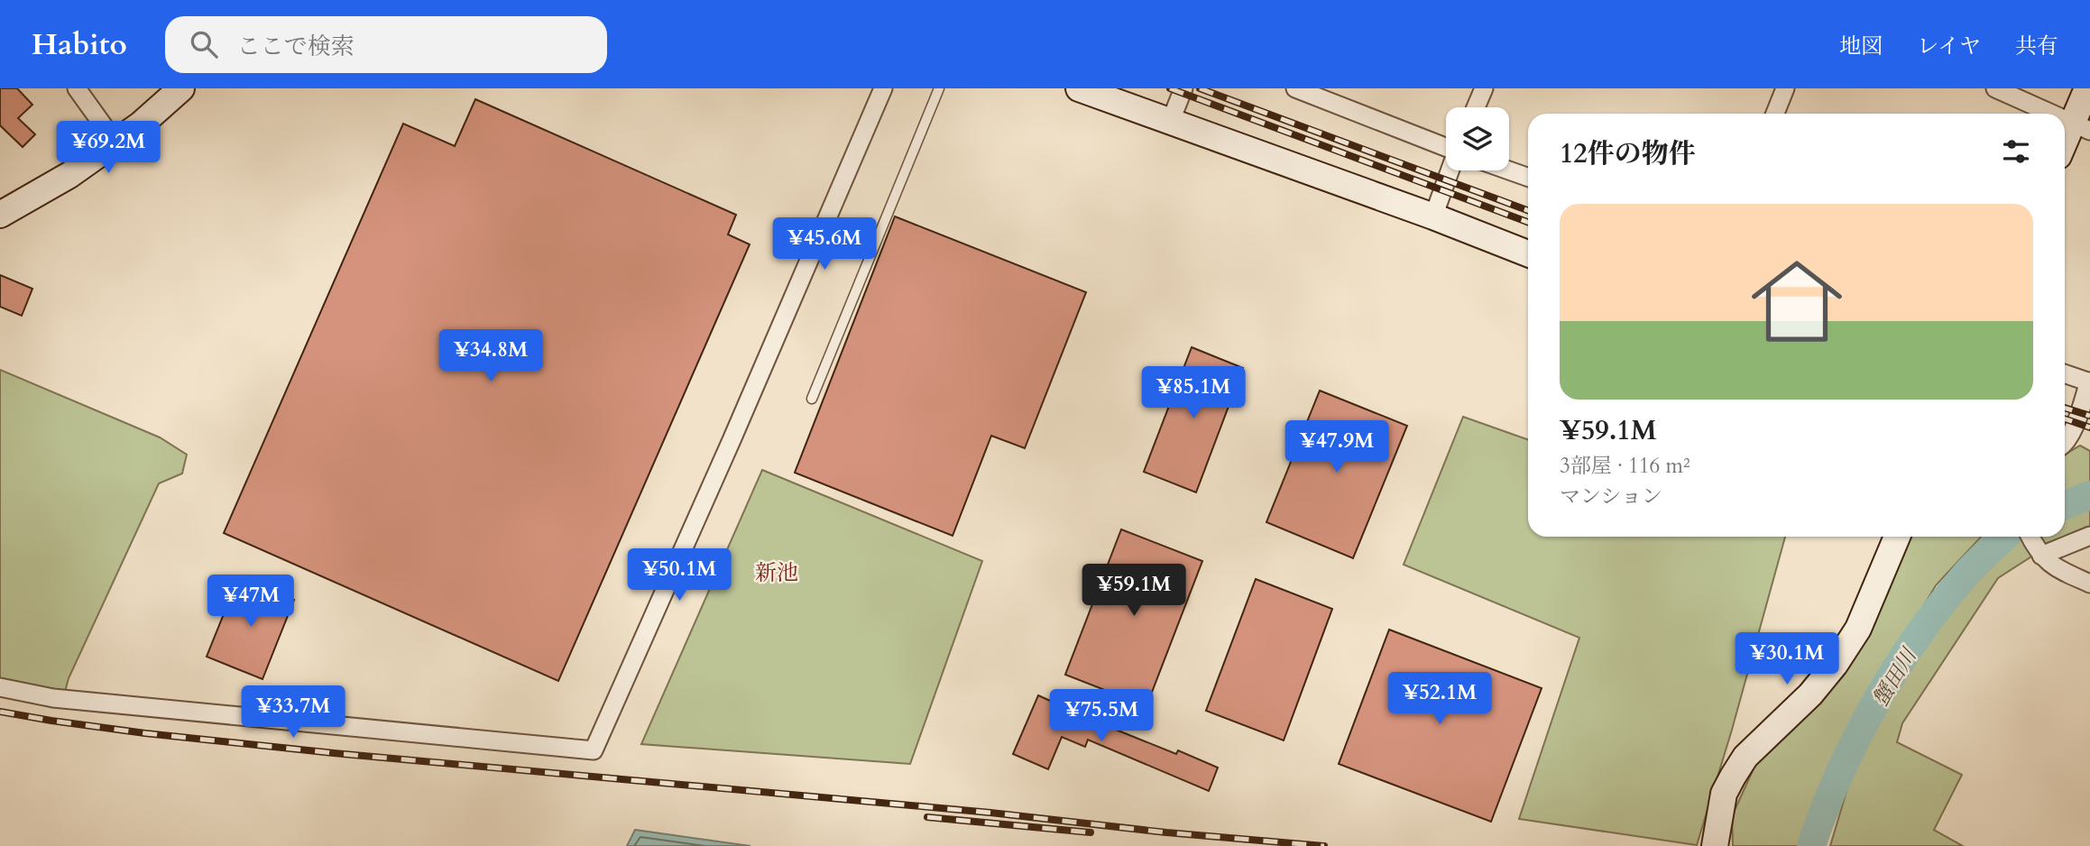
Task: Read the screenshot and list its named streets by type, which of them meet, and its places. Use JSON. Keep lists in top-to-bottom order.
{
  "districts": ["新池"],
  "water": ["蟹田川"],
  "page": {
    "header": "Habito",
    "search": "ここで検索",
    "nav": ["地図", "レイヤ", "共有"],
    "heading": "12件の物件",
    "price": [
      "¥69.2M",
      "¥45.6M",
      "¥34.8M",
      "¥85.1M",
      "¥47.9M",
      "¥50.1M",
      "¥59.1M",
      "¥47M",
      "¥30.1M",
      "¥52.1M",
      "¥33.7M",
      "¥75.5M"
    ],
    "list": [
      {
        "name": "¥59.1M",
        "note": "3部屋 · 116 m² · マンション"
      }
    ]
  }
}
